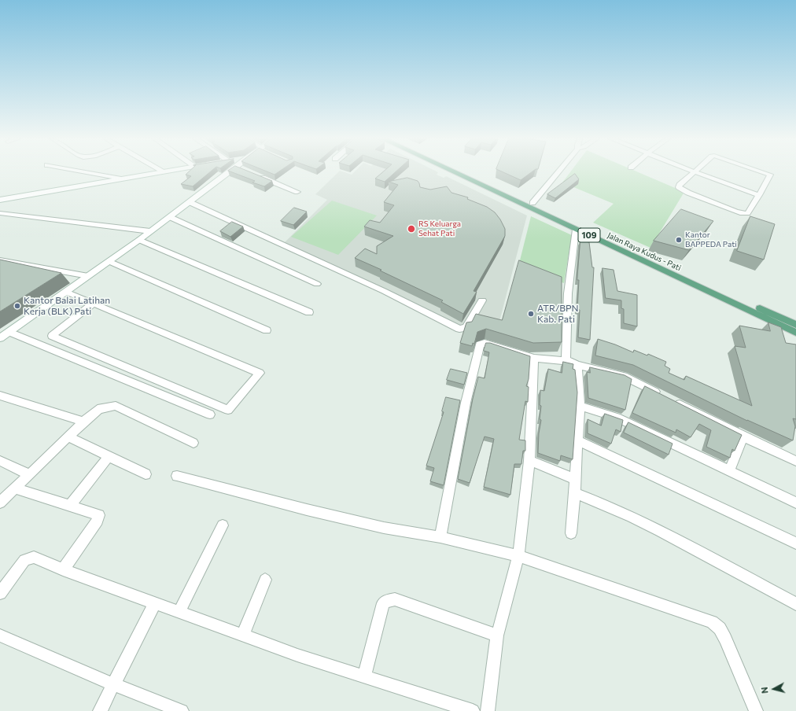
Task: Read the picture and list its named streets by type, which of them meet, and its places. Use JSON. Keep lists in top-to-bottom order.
{
  "streets": {
    "main road": ["109", "Jalan Raya Kudus - Pati"]
  },
  "places": [
    "RS Keluarga Sehat Pati",
    "Kantor BAPPEDA Pati",
    "Kantor Balai Latihan Kerja (BLK) Pati",
    "ATR/BPN Kab. Pati"
  ],
  "north": "left"
}
